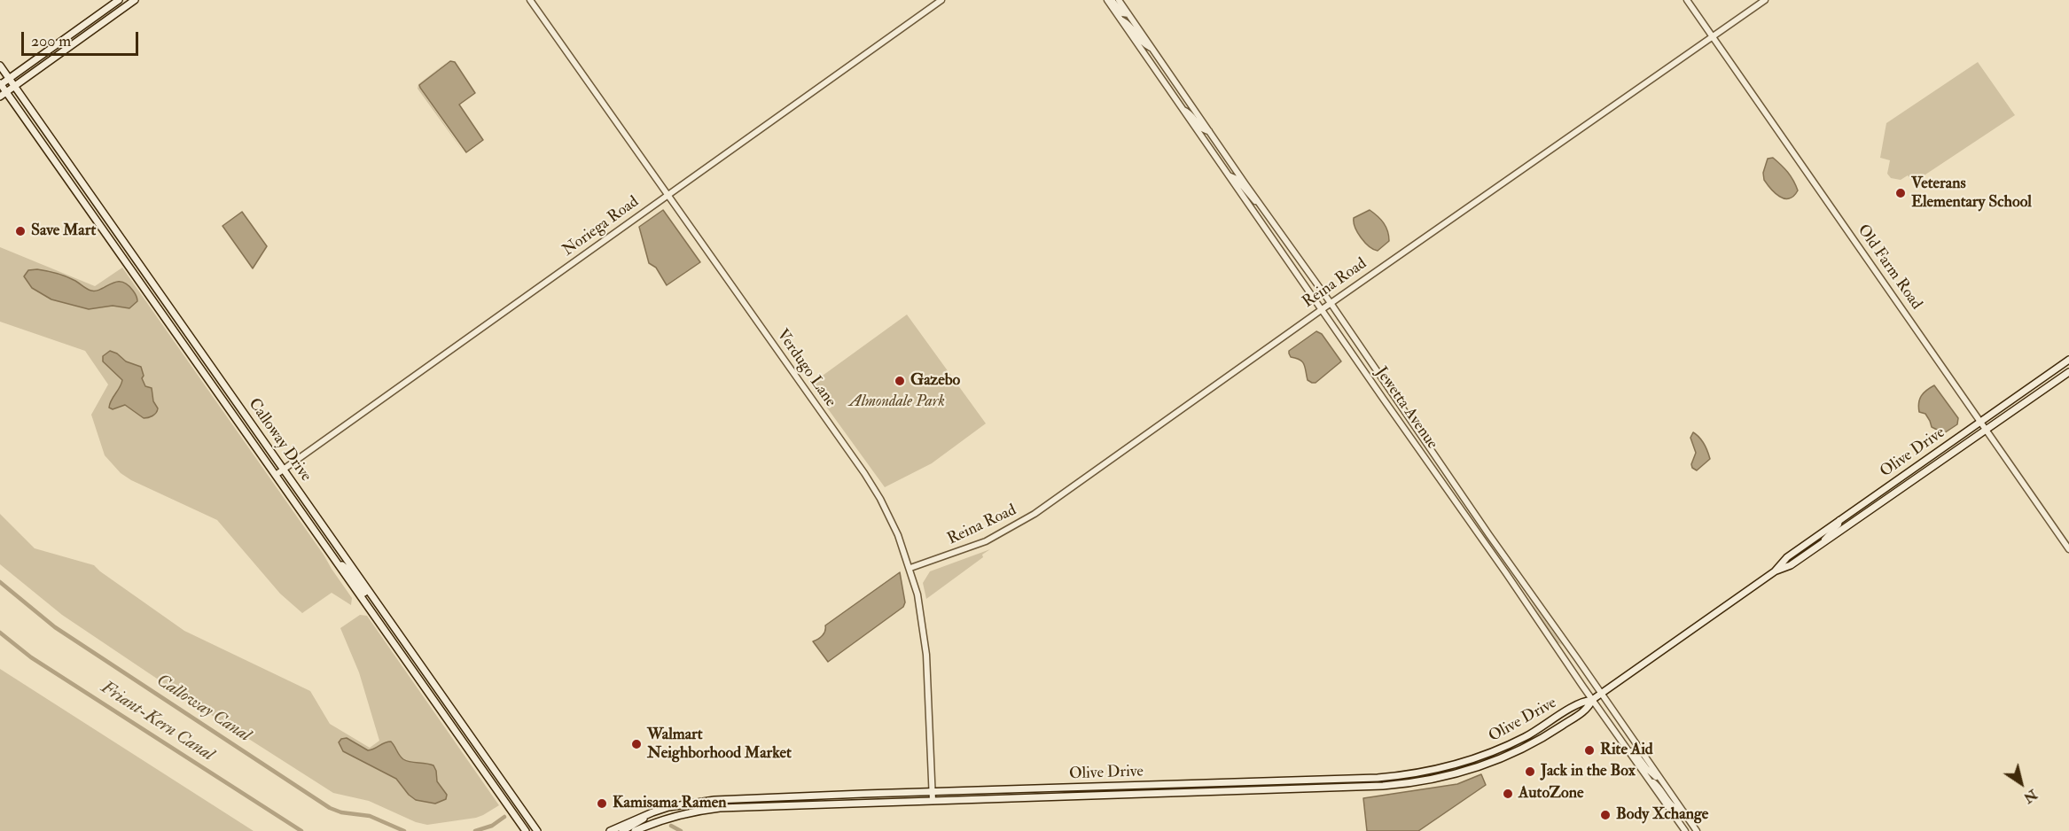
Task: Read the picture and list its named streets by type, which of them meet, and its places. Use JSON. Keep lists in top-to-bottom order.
{
  "streets": {
    "main road": ["Calloway Drive", "Olive Drive"],
    "street": [
      "Noriega Road",
      "Old Farm Road",
      "Reina Road",
      "Verdugo Lane",
      "Jewetta Avenue"
    ]
  },
  "crossings": [
    ["Noriega Road", "Verdugo Lane"],
    ["Noriega Road", "Calloway Drive"],
    ["Old Farm Road", "Reina Road"],
    ["Old Farm Road", "Olive Drive"],
    ["Reina Road", "Verdugo Lane"],
    ["Reina Road", "Jewetta Avenue"],
    ["Verdugo Lane", "Olive Drive"],
    ["Jewetta Avenue", "Olive Drive"]
  ],
  "water": ["Calloway Canal", "Friant-Kern Canal"],
  "parks": ["Almondale Park"],
  "places": [
    "Veterans Elementary School",
    "Save Mart",
    "Gazebo",
    "Walmart Neighborhood Market",
    "Rite Aid",
    "Jack in the Box",
    "AutoZone",
    "Kamisama Ramen",
    "Body Xchange"
  ],
  "scale_bar": "200 m",
  "north": "bottom right"
}
